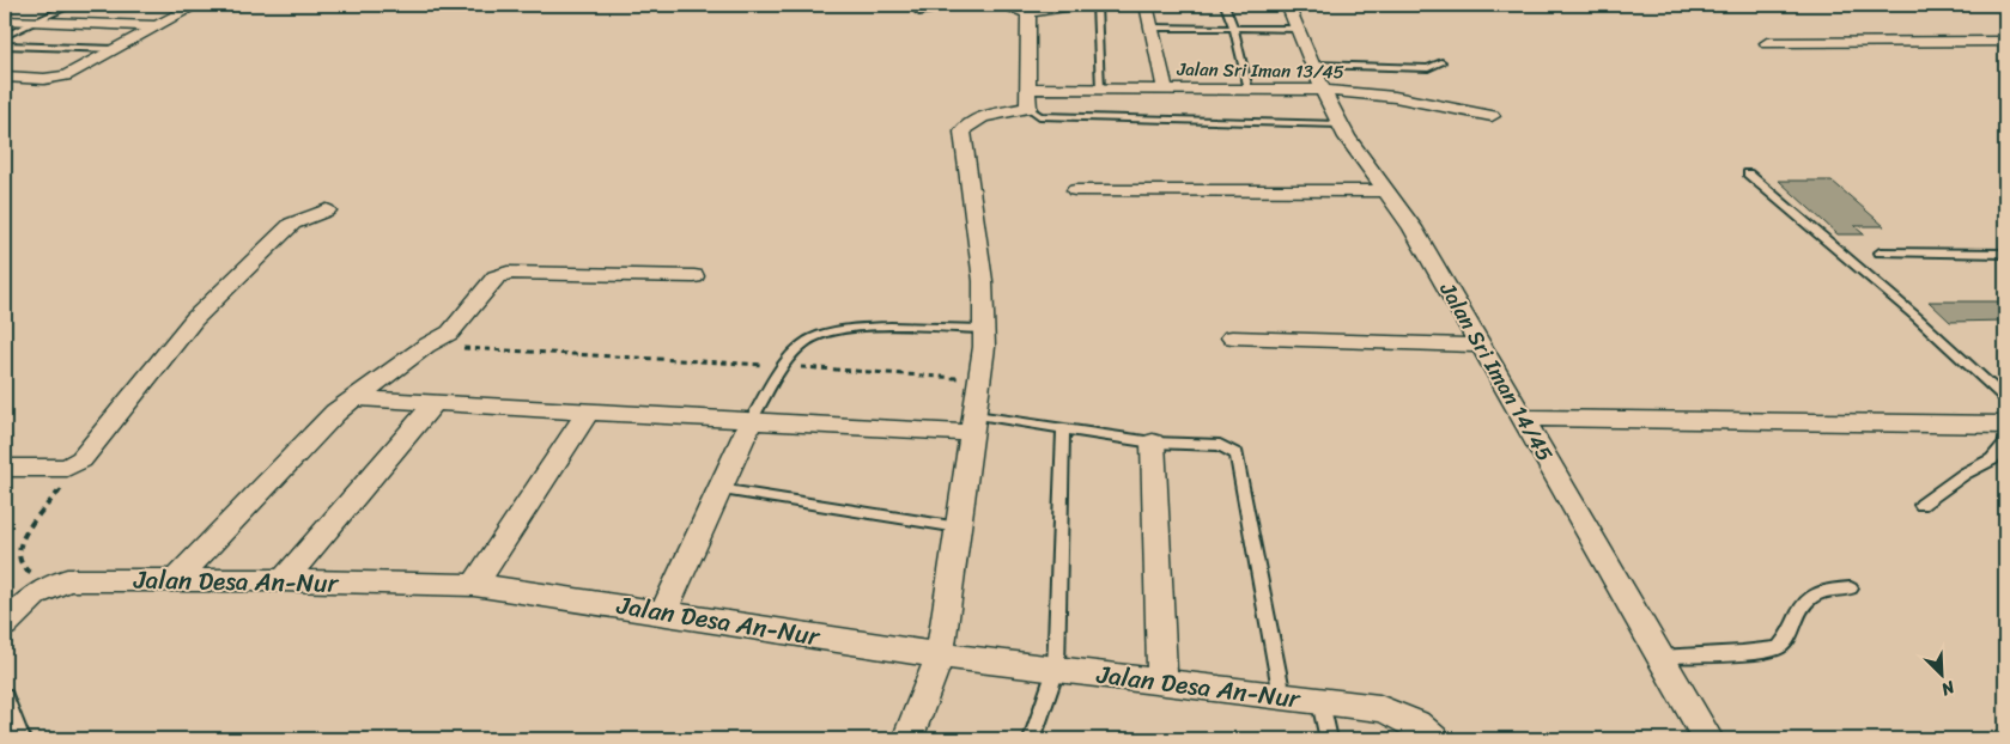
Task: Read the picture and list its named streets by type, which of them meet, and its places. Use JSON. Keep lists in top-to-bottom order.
{
  "streets": {
    "street": ["Jalan Sri Iman 13/45", "Jalan Sri Iman 14/45", "Jalan Desa An-Nur"]
  },
  "crossings": [
    ["Jalan Sri Iman 13/45", "Jalan Sri Iman 14/45"]
  ],
  "north": "bottom right"
}
